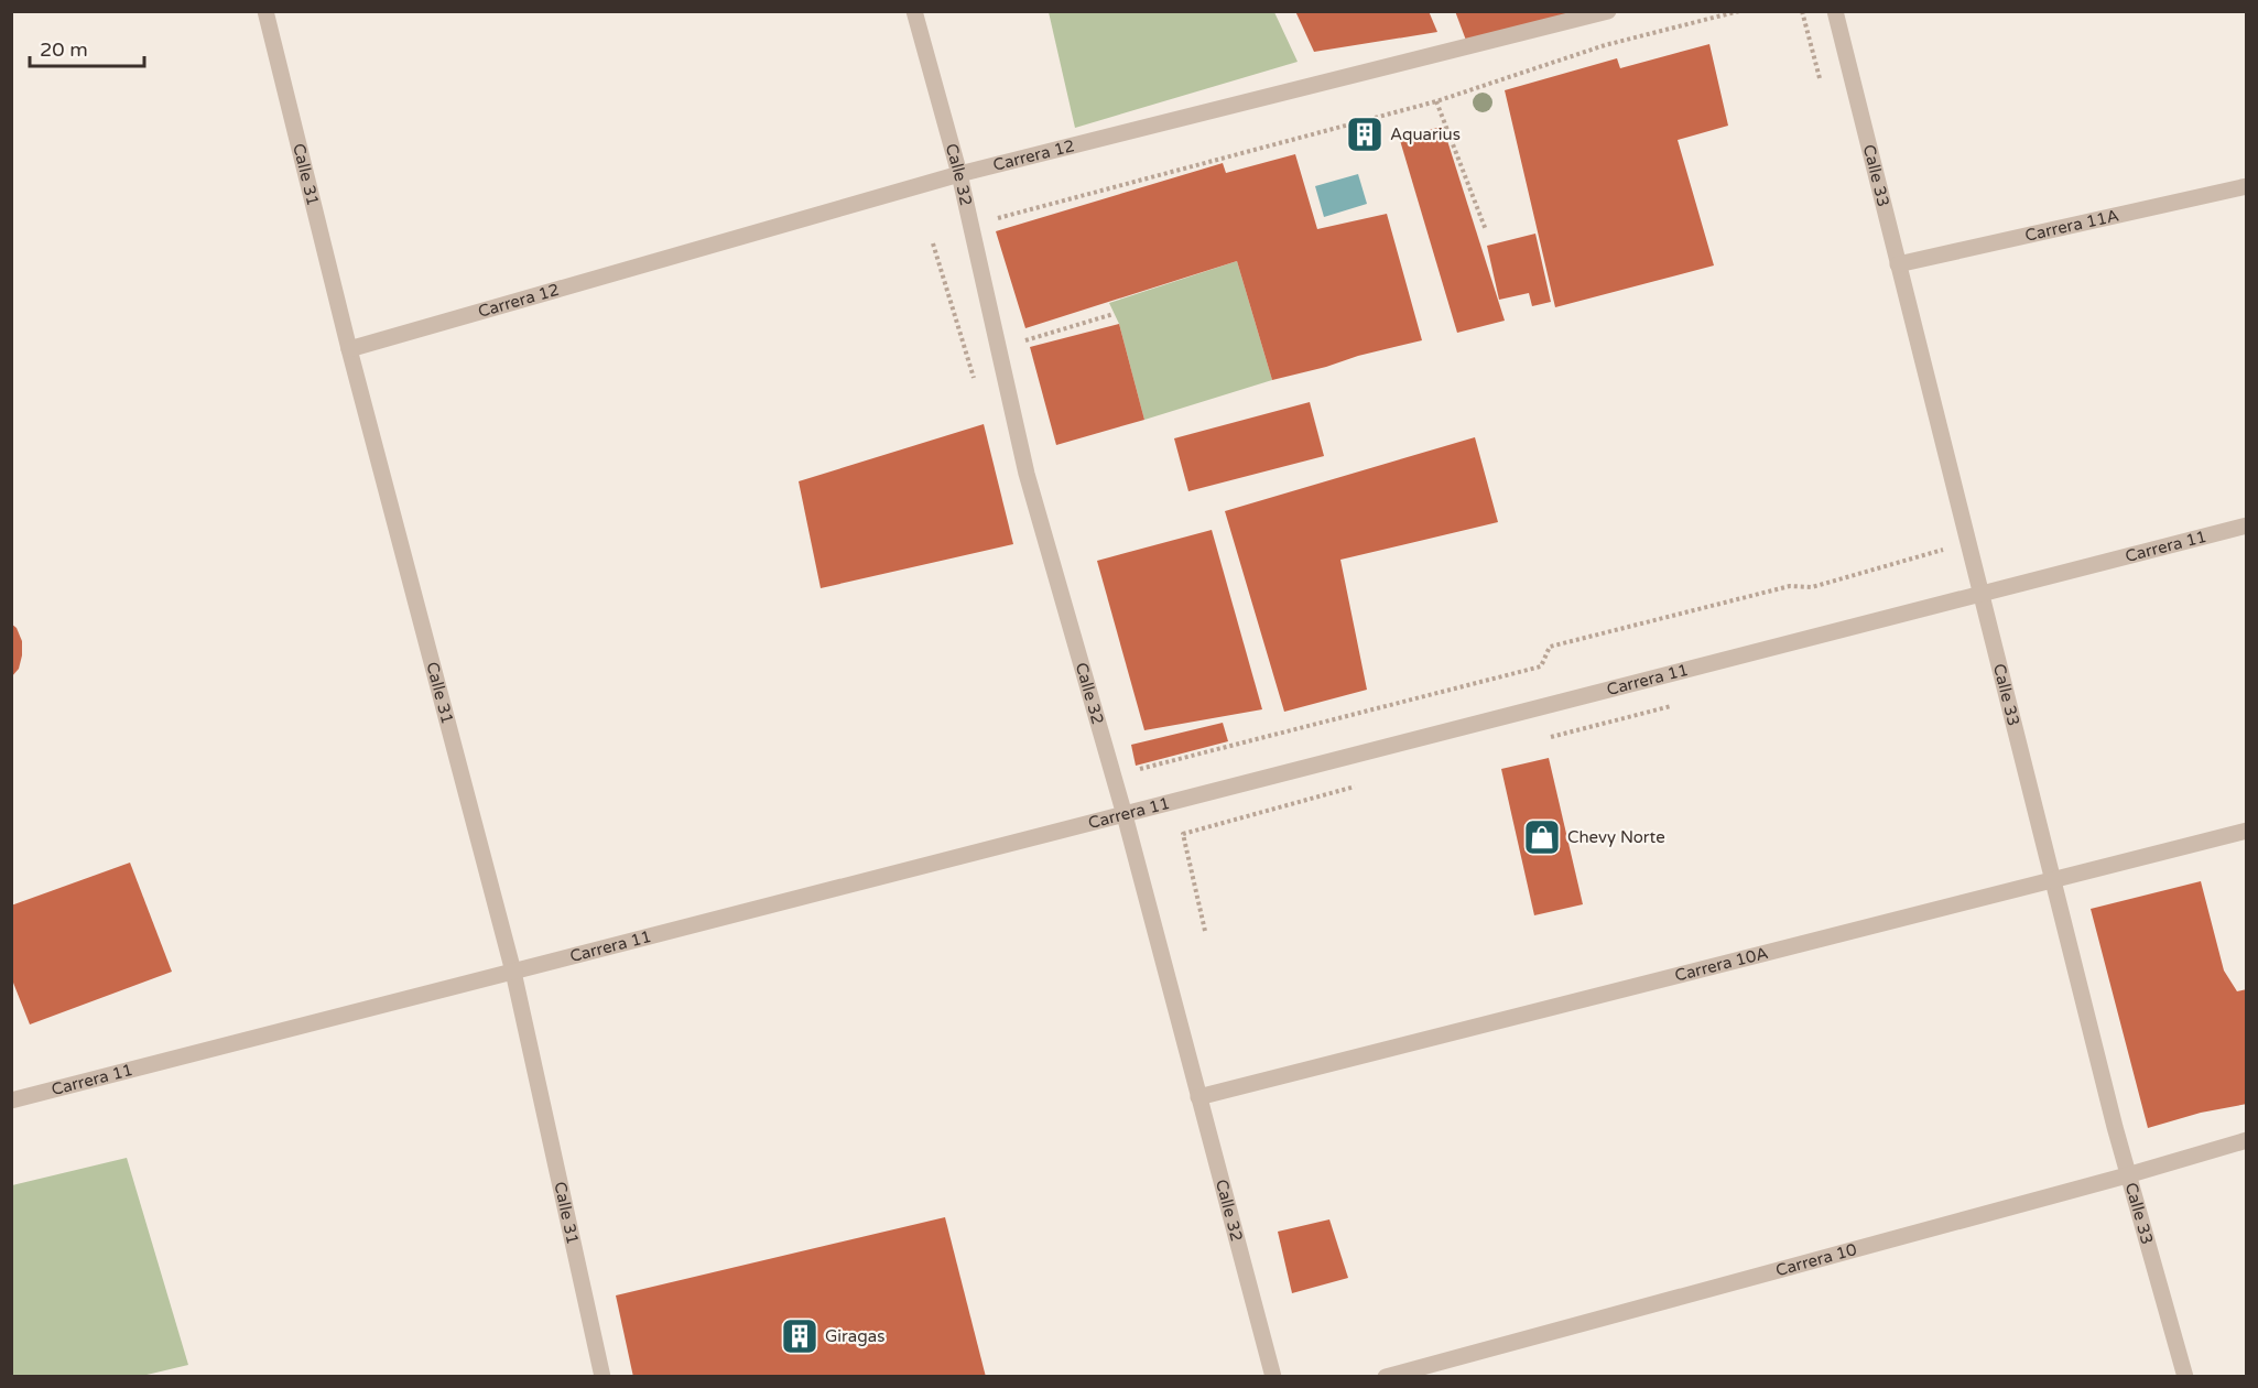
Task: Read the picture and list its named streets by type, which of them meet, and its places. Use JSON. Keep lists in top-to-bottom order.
{
  "streets": {
    "street": [
      "Carrera 12",
      "Calle 31",
      "Calle 32",
      "Calle 33",
      "Carrera 11A",
      "Carrera 11",
      "Carrera 10A",
      "Carrera 10"
    ]
  },
  "crossings": [
    ["Carrera 12", "Calle 31"],
    ["Carrera 12", "Calle 32"],
    ["Calle 31", "Carrera 11"],
    ["Calle 32", "Carrera 11"],
    ["Calle 32", "Carrera 10A"],
    ["Calle 33", "Carrera 11A"],
    ["Calle 33", "Carrera 11"],
    ["Calle 33", "Carrera 10A"],
    ["Calle 33", "Carrera 10"]
  ],
  "places": {
    "building": ["Aquarius", "Giragas"],
    "shop": ["Chevy Norte"]
  },
  "scale_bar": "20 m"
}
